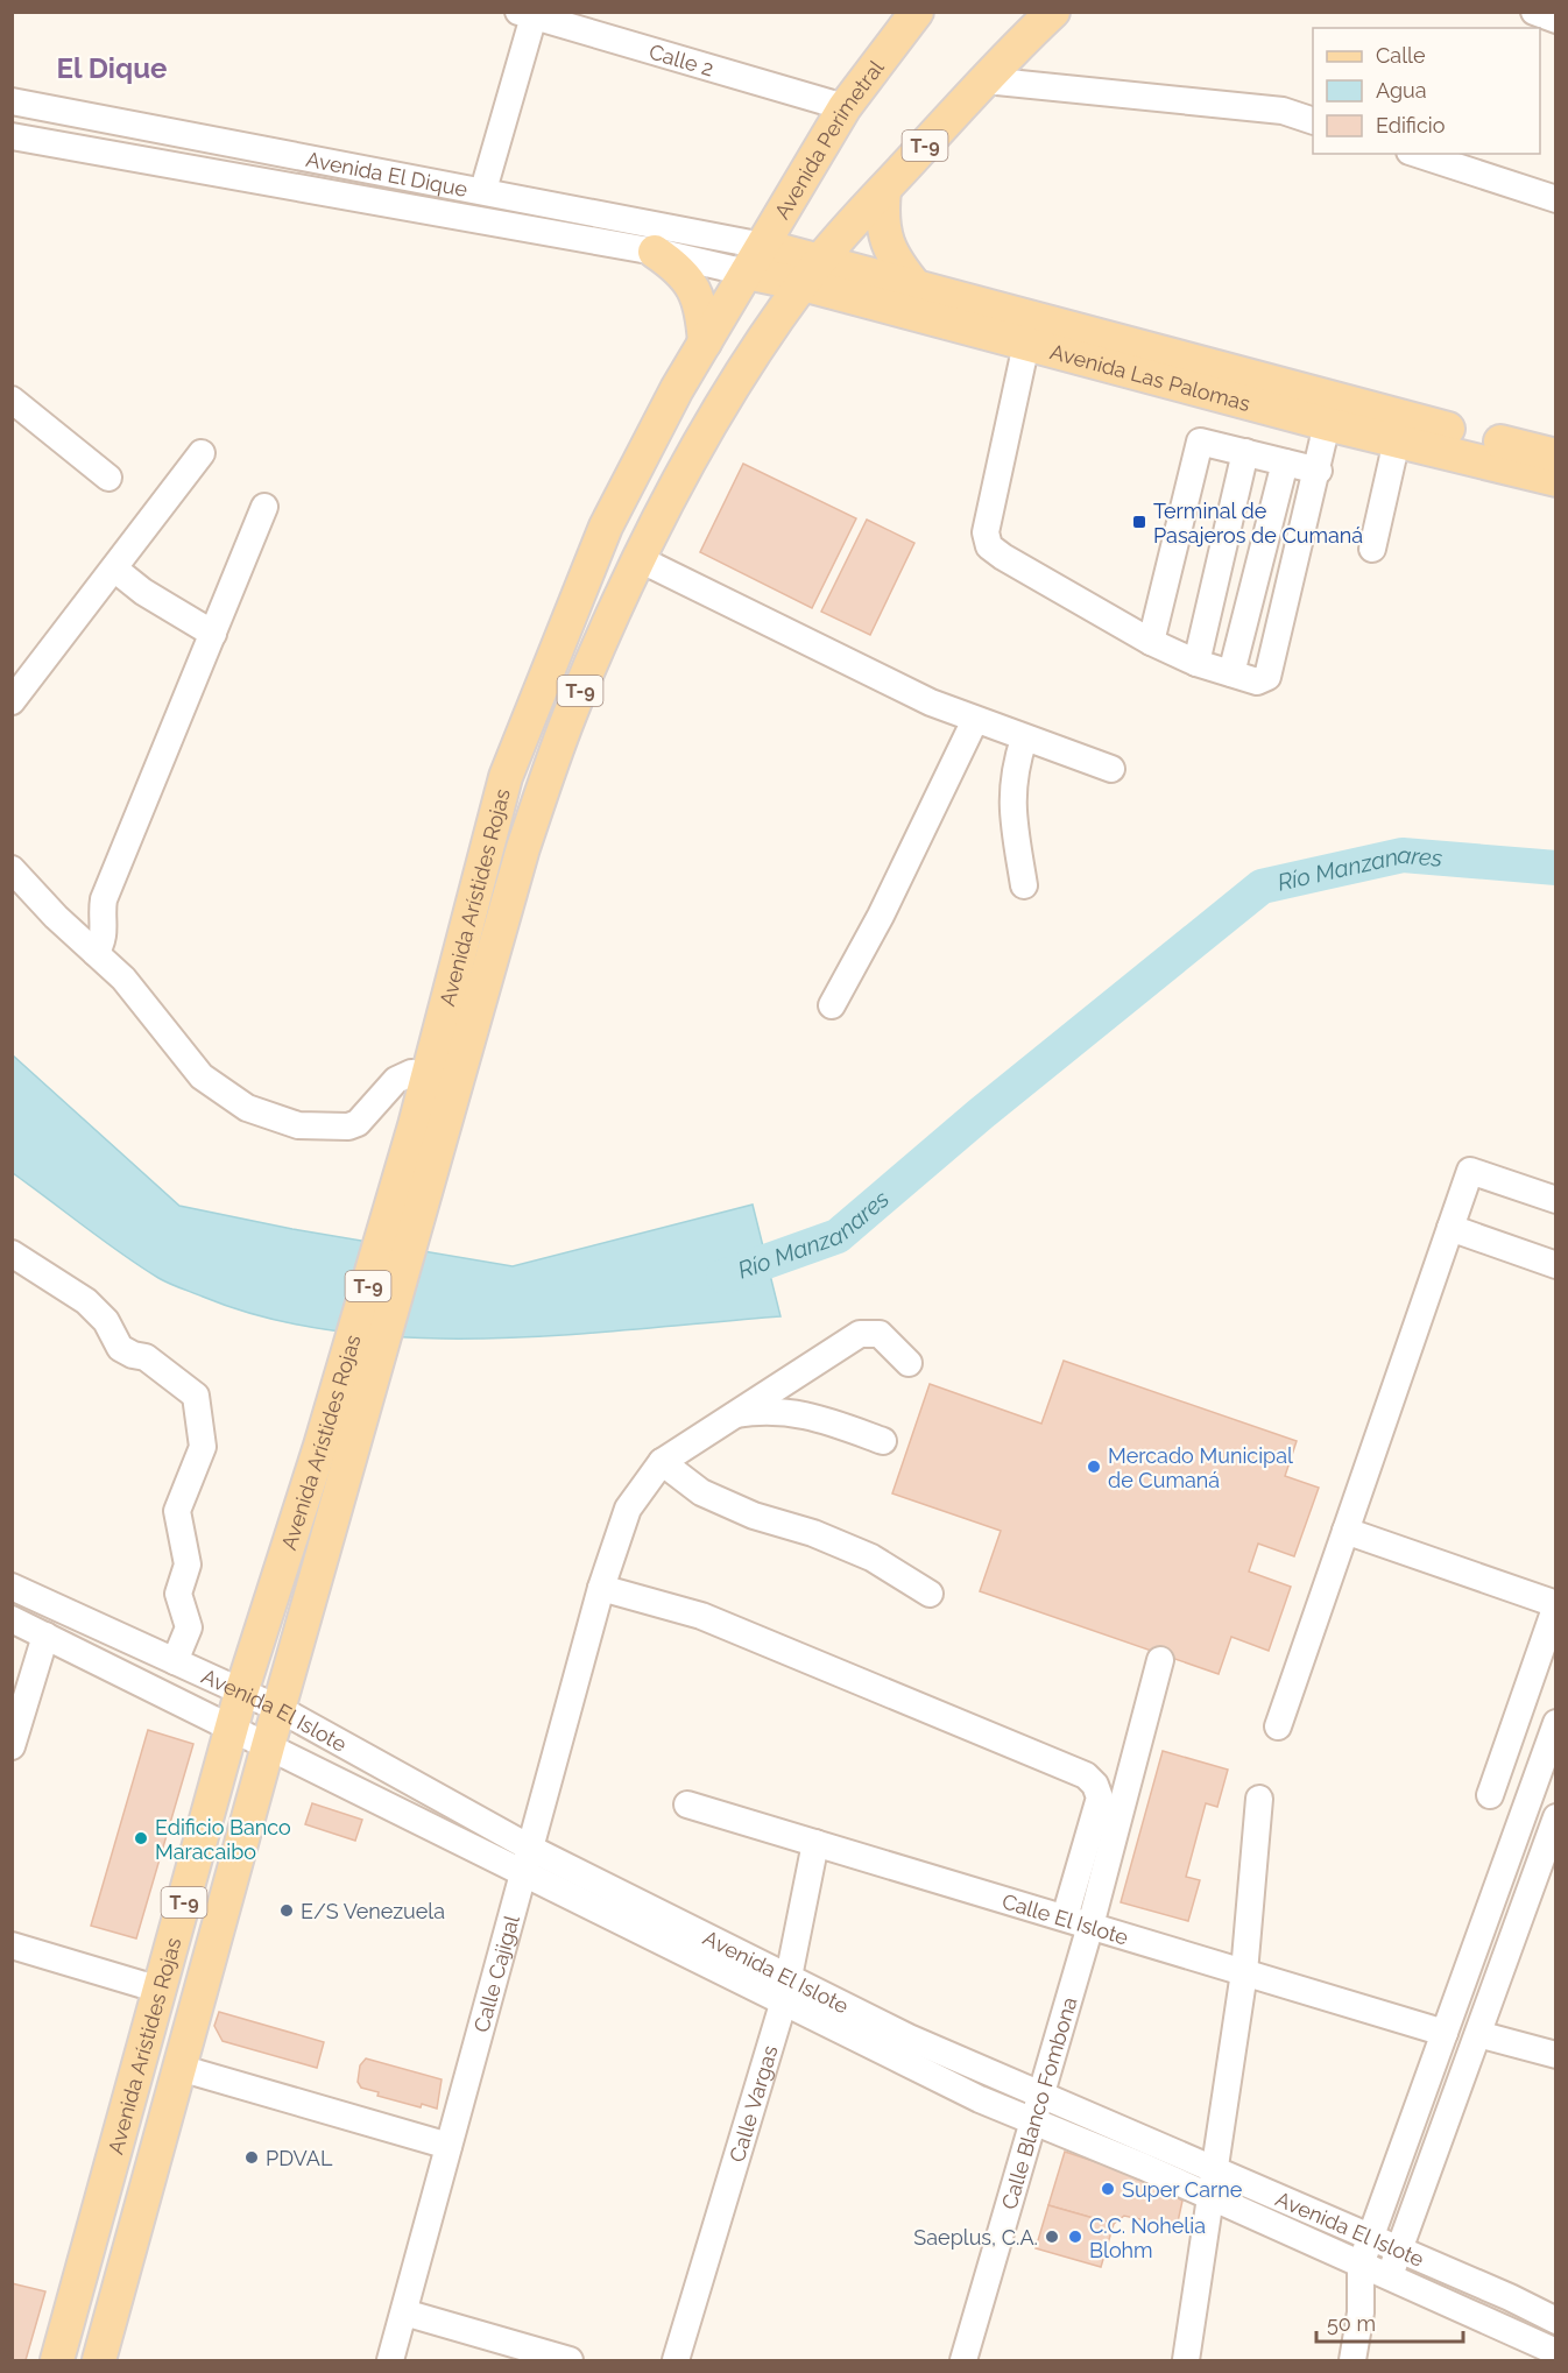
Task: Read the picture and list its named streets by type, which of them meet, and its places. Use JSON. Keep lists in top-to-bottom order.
{
  "streets": {
    "main road": [
      "Avenida Perimetral",
      "T-9",
      "Avenida Las Palomas",
      "Avenida Arístides Rojas"
    ],
    "street": [
      "Calle 2",
      "Avenida El Dique",
      "Avenida El Islote",
      "Calle El Islote",
      "Calle Cajigal",
      "Calle Blanco Fombona",
      "Calle Vargas"
    ]
  },
  "crossings": [
    ["Calle 2", "Avenida Perimetral"],
    ["Avenida Perimetral", "Avenida El Dique"],
    ["Avenida Perimetral", "Avenida Las Palomas"],
    ["Avenida Perimetral", "Avenida Arístides Rojas"],
    ["T-9", "Avenida Las Palomas"],
    ["T-9", "Avenida Arístides Rojas"],
    ["Avenida El Dique", "Avenida Las Palomas"],
    ["Avenida El Dique", "Avenida Arístides Rojas"],
    ["Avenida Las Palomas", "Avenida Arístides Rojas"],
    ["Avenida Arístides Rojas", "Avenida El Islote"],
    ["Avenida El Islote", "Calle Cajigal"],
    ["Avenida El Islote", "Calle Blanco Fombona"],
    ["Avenida El Islote", "Calle Vargas"],
    ["Calle El Islote", "Calle Blanco Fombona"],
    ["Calle El Islote", "Calle Vargas"]
  ],
  "districts": ["El Dique"],
  "water": ["Río Manzanares"],
  "places": {
    "transit": ["Terminal de Pasajeros de Cumaná"],
    "other": [
      "Mercado Municipal de Cumaná",
      "Edificio Banco Maracaibo",
      "E/S Venezuela",
      "PDVAL",
      "Super Carne",
      "Saeplus, C.A.",
      "C.C. Nohelia Blohm"
    ]
  },
  "legend": ["Calle", "Agua", "Edificio"],
  "scale_bar": "50 m"
}
